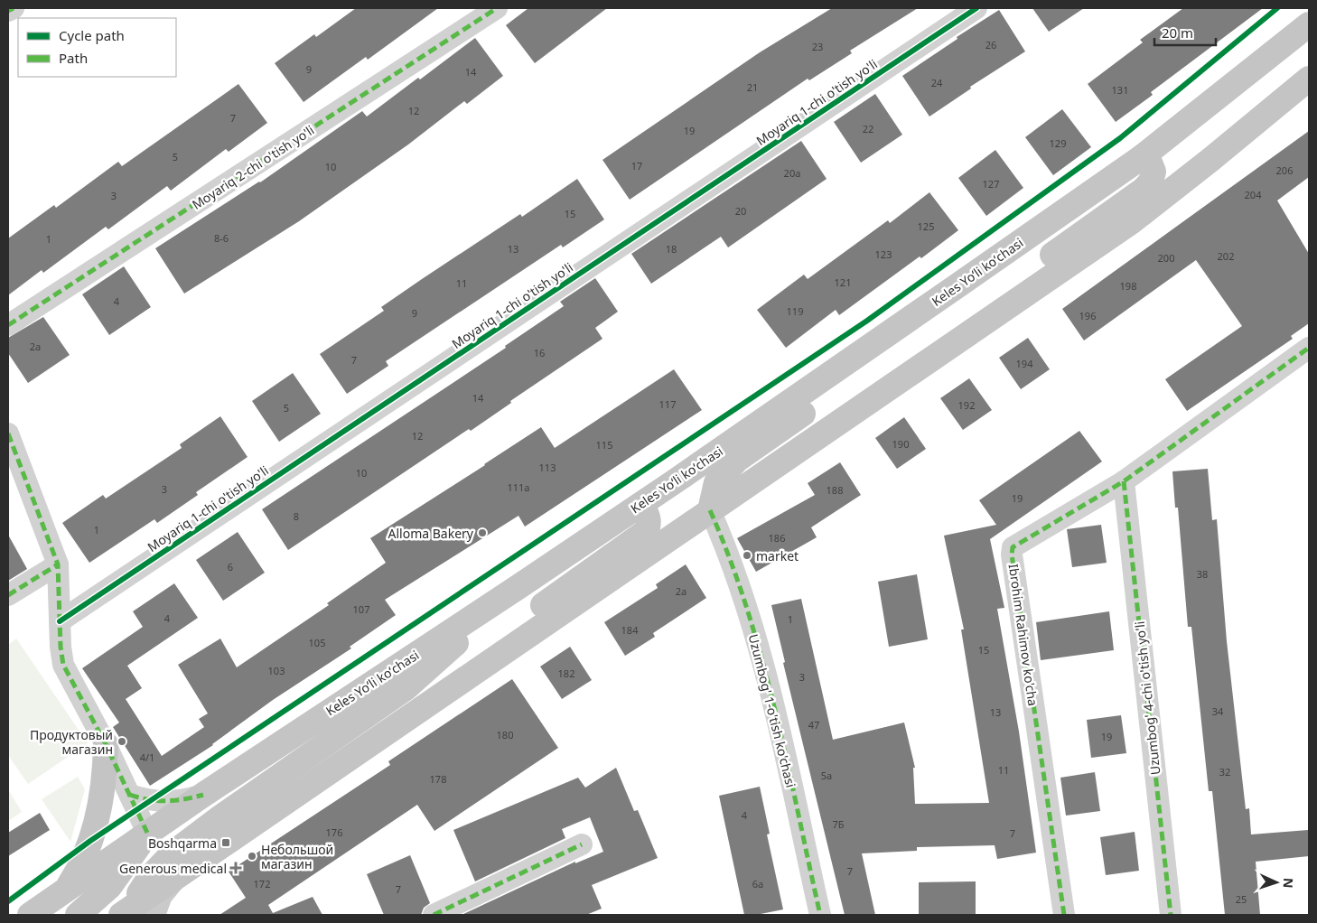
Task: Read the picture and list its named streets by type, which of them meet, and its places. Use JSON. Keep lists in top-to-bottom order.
{
  "streets": {
    "main road": ["Keles Yoʻli koʻchasi"],
    "street": [
      "Moyariq 1-chi o'tish yo'li",
      "Moyariq 2-chi o'tish yo'li",
      "Ibrohim Rahimov ko'cha",
      "Uzumbog' 4-chi o'tish yo'li",
      "Uzumbog' 1-o'tish ko'chasi"
    ]
  },
  "crossings": [
    ["Ibrohim Rahimov ko'cha", "Uzumbog' 4-chi o'tish yo'li"]
  ],
  "places": {
    "other": [
      "Alloma Bakery",
      "market",
      "Продуктовый магазин",
      "Небольшой магазин"
    ],
    "transit": ["Boshqarma"],
    "health": ["Generous medical"]
  },
  "house_numbers": [
    "26",
    "23",
    "9",
    "14",
    "24",
    "21",
    "131",
    "12",
    "7",
    "22",
    "19",
    "129",
    "5",
    "17",
    "10",
    "206",
    "20a",
    "127",
    "204",
    "3",
    "20",
    "15",
    "125",
    "8-6",
    "1",
    "13",
    "18",
    "123",
    "202",
    "200",
    "121",
    "11",
    "198",
    "4",
    "119",
    "9",
    "196",
    "2a",
    "16",
    "7",
    "194",
    "14",
    "117",
    "192",
    "5",
    "12",
    "190",
    "115",
    "113",
    "10",
    "111a",
    "3",
    "188",
    "19",
    "8",
    "1",
    "186",
    "6",
    "38",
    "2a",
    "107",
    "4",
    "1",
    "184",
    "105",
    "15",
    "103",
    "182",
    "3",
    "34",
    "13",
    "47",
    "180",
    "19",
    "4/1",
    "11",
    "32",
    "5a",
    "178",
    "4",
    "7Б",
    "176",
    "7",
    "7",
    "172",
    "6a",
    "7",
    "25"
  ],
  "legend": ["Cycle path", "Path"],
  "scale_bar": "20 m",
  "north": "right"
}
